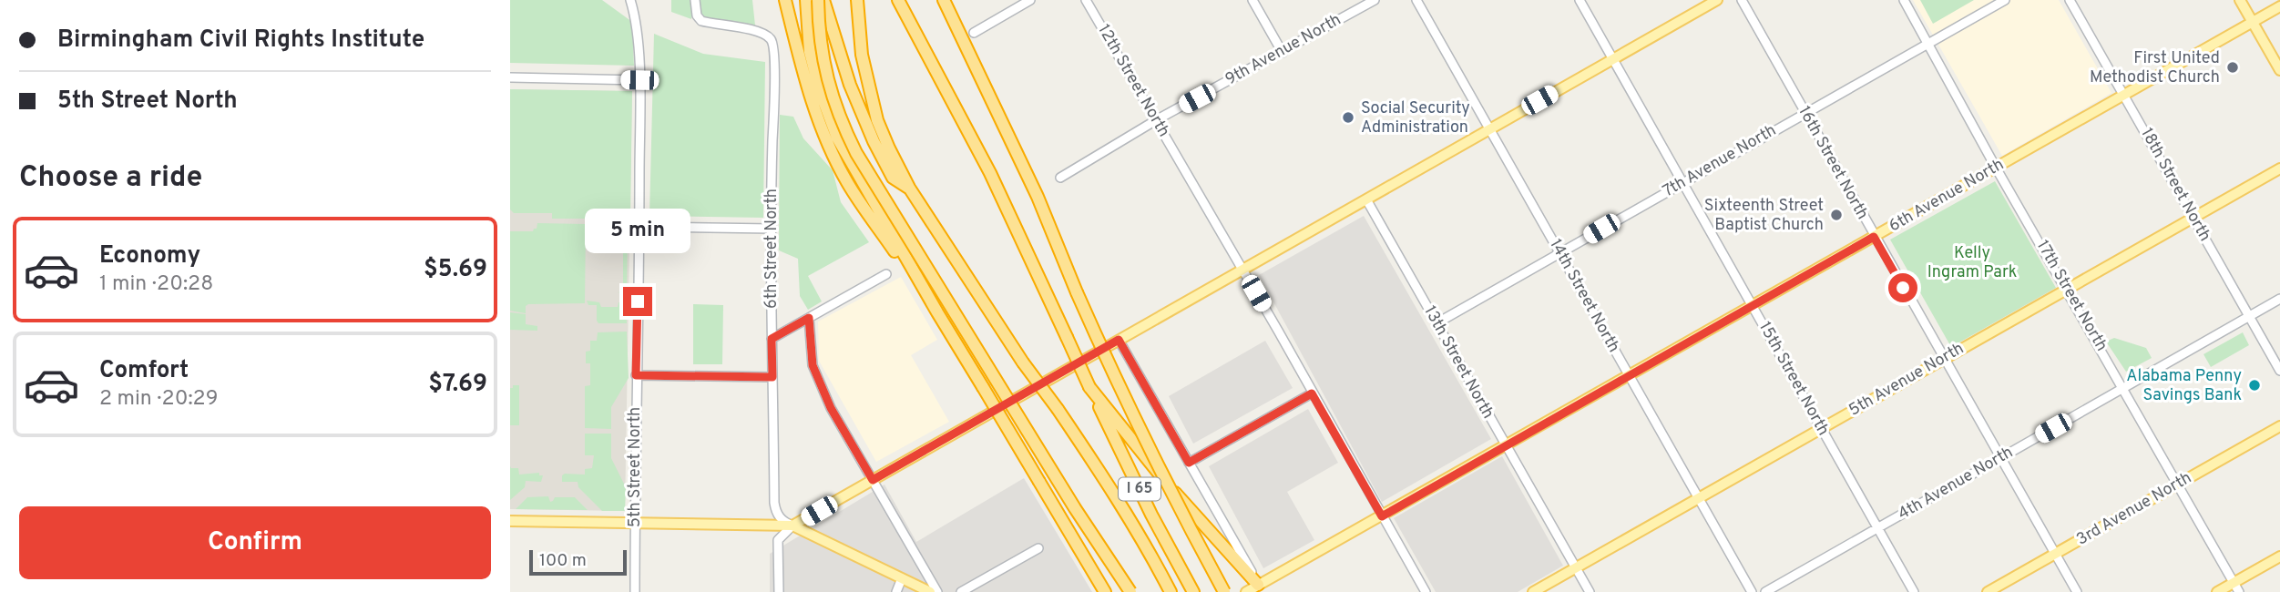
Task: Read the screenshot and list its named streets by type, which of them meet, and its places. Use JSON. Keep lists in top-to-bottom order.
{
  "streets": {
    "highway": ["I 65"],
    "main road": ["6th Avenue North", "5th Avenue North", "3rd Avenue North"],
    "street": [
      "9th Avenue North",
      "12th Street North",
      "7th Avenue North",
      "16th Street North",
      "18th Street North",
      "6th Street North",
      "14th Street North",
      "17th Street North",
      "13th Street North",
      "15th Street North",
      "5th Street North",
      "4th Avenue North"
    ]
  },
  "crossings": [
    ["9th Avenue North", "12th Street North"],
    ["12th Street North", "6th Avenue North"],
    ["7th Avenue North", "16th Street North"],
    ["7th Avenue North", "14th Street North"],
    ["7th Avenue North", "17th Street North"],
    ["7th Avenue North", "13th Street North"],
    ["7th Avenue North", "15th Street North"],
    ["16th Street North", "6th Avenue North"],
    ["16th Street North", "5th Avenue North"],
    ["16th Street North", "4th Avenue North"],
    ["16th Street North", "3rd Avenue North"],
    ["18th Street North", "6th Avenue North"],
    ["18th Street North", "5th Avenue North"],
    ["18th Street North", "4th Avenue North"],
    ["6th Avenue North", "14th Street North"],
    ["6th Avenue North", "17th Street North"],
    ["6th Avenue North", "13th Street North"],
    ["6th Avenue North", "15th Street North"],
    ["14th Street North", "5th Avenue North"],
    ["17th Street North", "5th Avenue North"],
    ["17th Street North", "4th Avenue North"],
    ["17th Street North", "3rd Avenue North"],
    ["13th Street North", "5th Avenue North"],
    ["15th Street North", "5th Avenue North"],
    ["15th Street North", "4th Avenue North"]
  ],
  "parks": ["Kelly Ingram Park"],
  "places": [
    "First United Methodist Church",
    "Social Security Administration",
    "Sixteenth Street Baptist Church",
    "Alabama Penny Savings Bank"
  ],
  "scale_bar": "100 m",
  "page": {
    "banner": ["Birmingham Civil Rights Institute", "5th Street North"],
    "heading": "Choose a ride",
    "bubble": "5 min",
    "list": [
      {
        "name": "Economy",
        "note": "1 min · 20:28",
        "value": "$5.69"
      },
      {
        "name": "Comfort",
        "note": "2 min · 20:29",
        "value": "$7.69"
      }
    ],
    "buttons": "Confirm",
    "scale": "100 m"
  }
}
